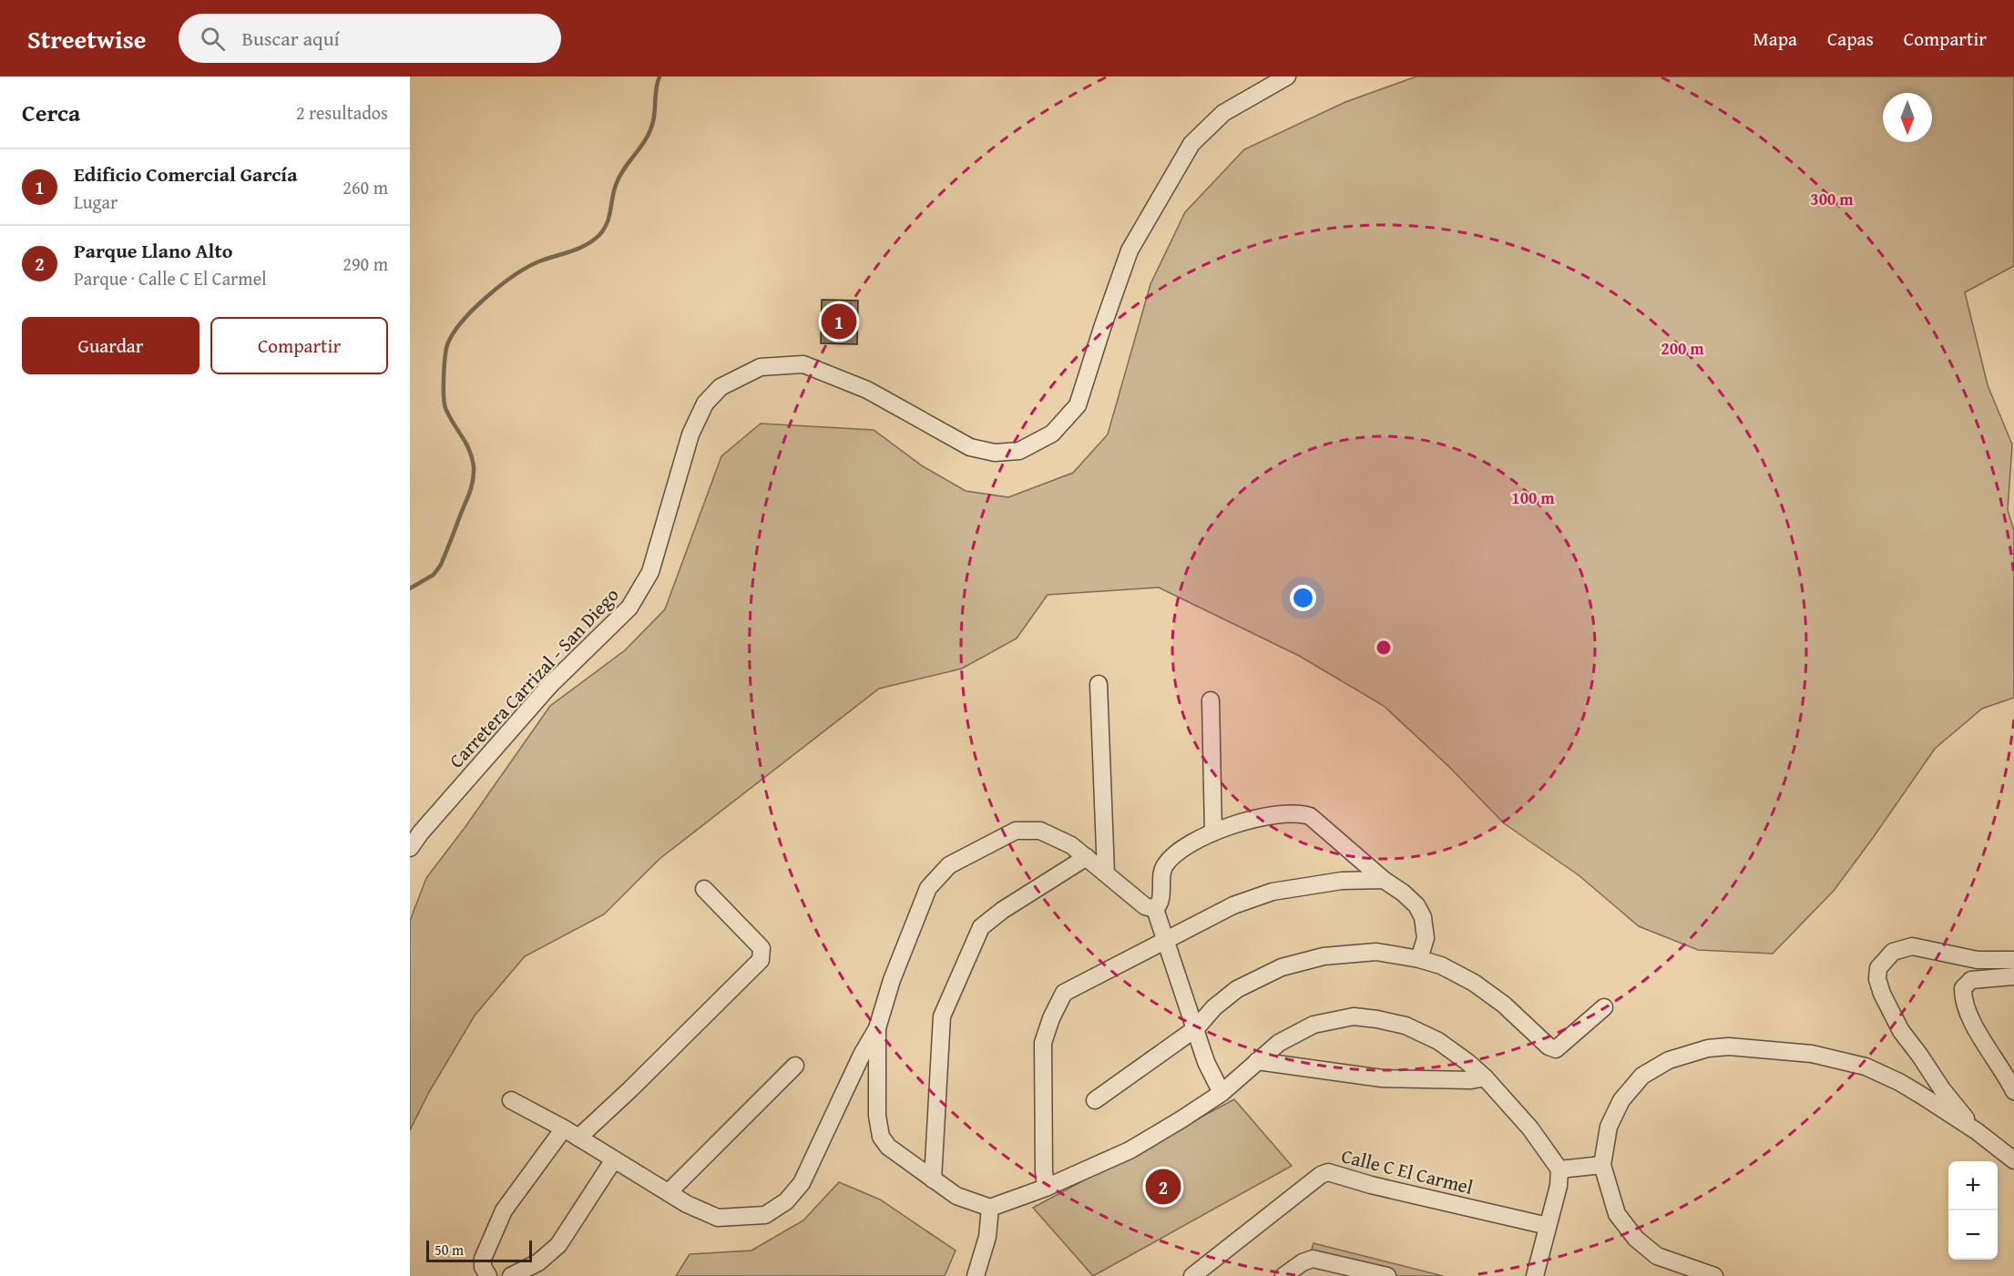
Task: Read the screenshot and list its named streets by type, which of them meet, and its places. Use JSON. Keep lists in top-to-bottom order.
{
  "streets": {
    "street": ["Carretera Carrizal - San Diego", "Calle C El Carmel"]
  },
  "scale_bar": "50 m",
  "north": "bottom",
  "page": {
    "header": "Streetwise",
    "search": "Buscar aquí",
    "nav": ["Mapa", "Capas", "Compartir"],
    "heading": ["Cerca", "2 resultados"],
    "list": [
      {
        "mark": "1",
        "name": "Edificio Comercial García",
        "note": "Lugar",
        "value": "260 m"
      },
      {
        "mark": "2",
        "name": "Parque Llano Alto",
        "note": "Parque · Calle C El Carmel",
        "value": "290 m"
      }
    ],
    "buttons": ["Guardar", "Compartir"],
    "pins": ["1", "2"],
    "map_buttons": ["+", "−"],
    "scale": "50 m"
  },
  "rings": ["300 m", "200 m", "100 m"]
}
